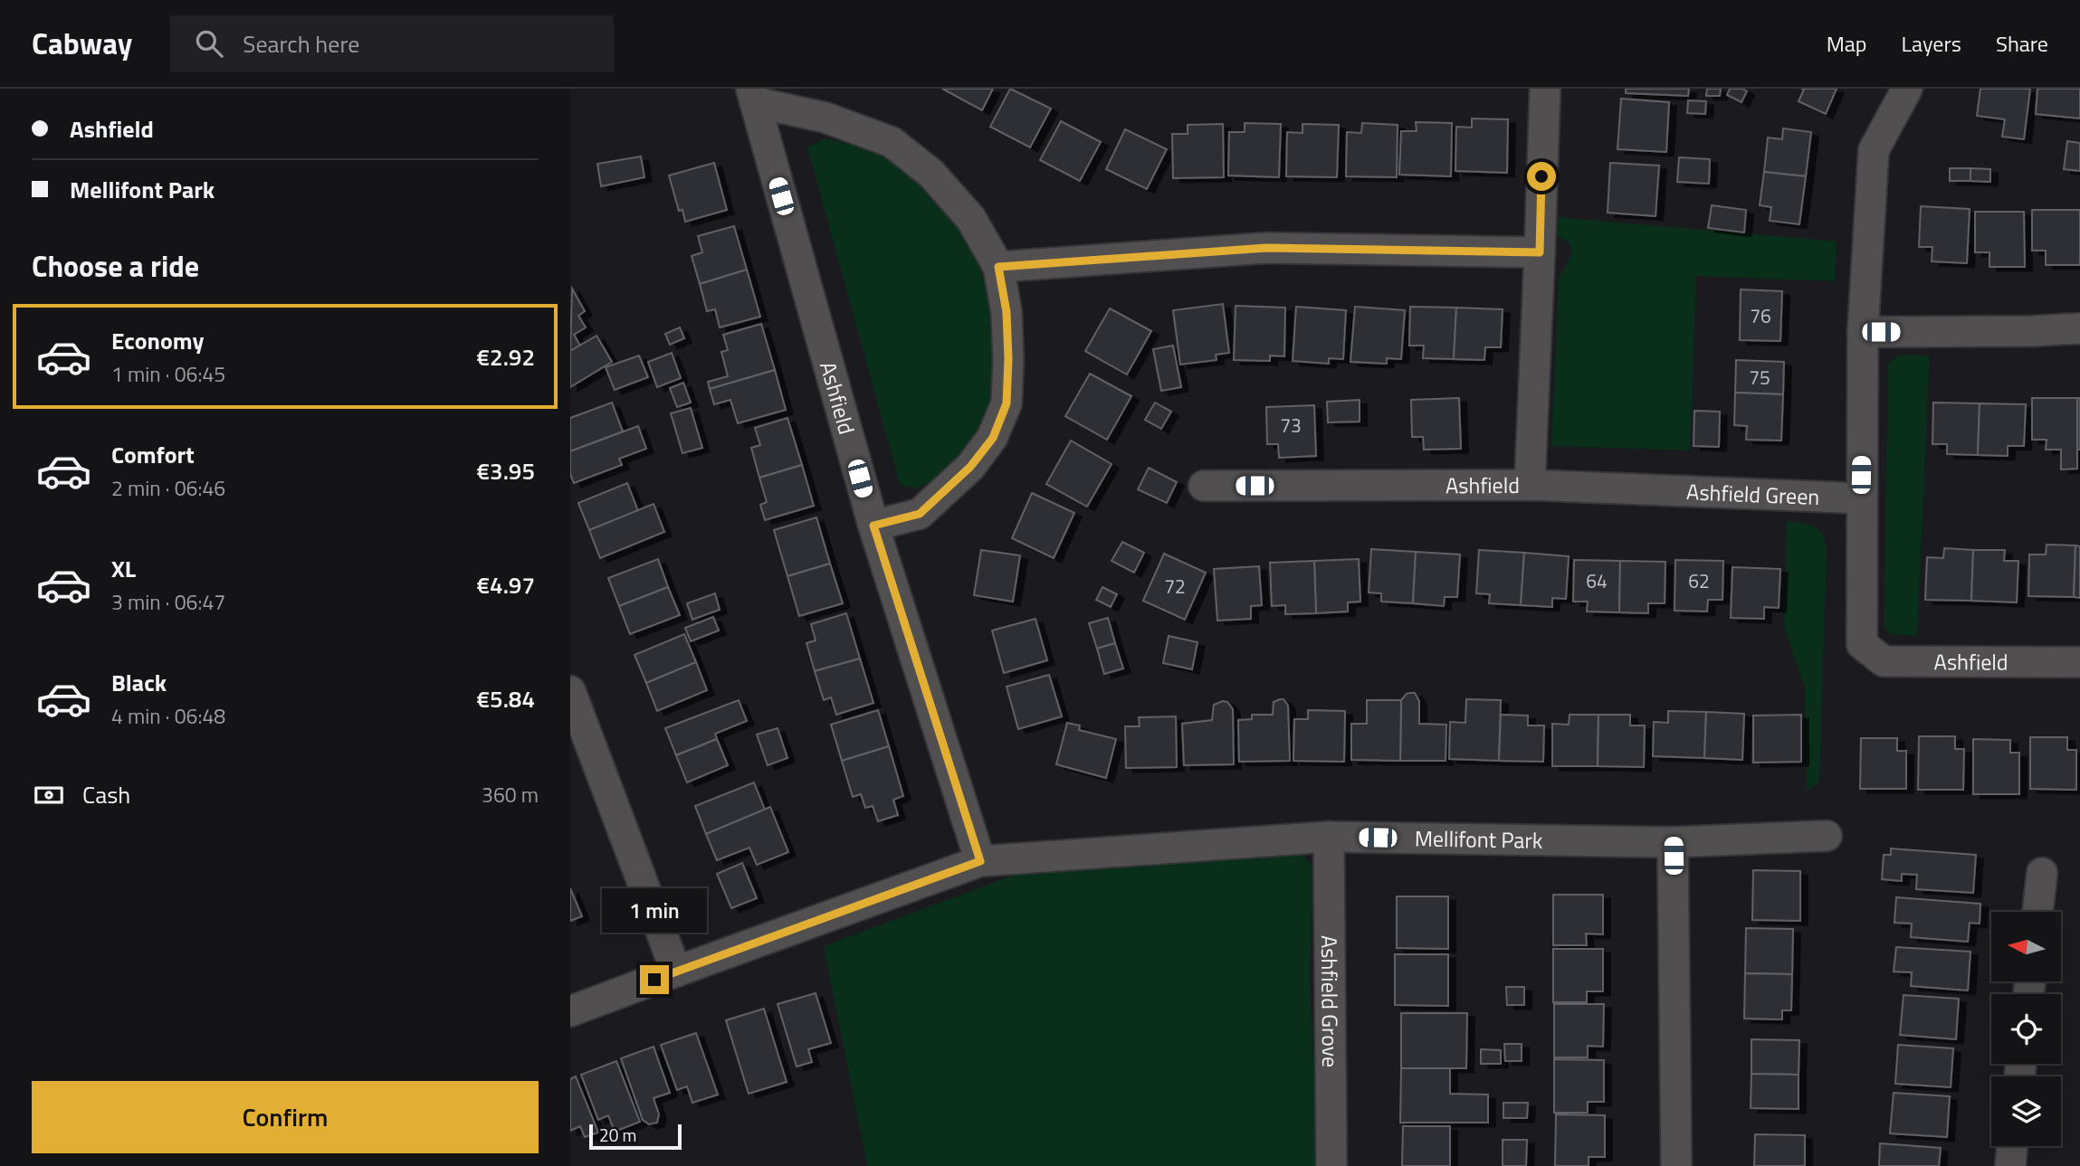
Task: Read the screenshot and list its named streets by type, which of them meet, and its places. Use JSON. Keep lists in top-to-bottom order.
{
  "streets": {
    "street": [
      "Ashfield",
      "Ashfield Green",
      "Mellifont Park",
      "Ashfield Grove"
    ]
  },
  "crossings": [
    ["Ashfield", "Ashfield Green"],
    ["Mellifont Park", "Ashfield Grove"]
  ],
  "house_numbers": [
    "76",
    "75",
    "73",
    "64",
    "62",
    "72"
  ],
  "scale_bar": "20 m",
  "north": "left",
  "page": {
    "header": "Cabway",
    "search": "Search here",
    "nav": ["Map", "Layers", "Share"],
    "banner": ["Ashfield", "Mellifont Park"],
    "heading": "Choose a ride",
    "list": [
      {
        "name": "Economy",
        "note": "1 min · 06:45",
        "value": "€2.92"
      },
      {
        "name": "Comfort",
        "note": "2 min · 06:46",
        "value": "€3.95"
      },
      {
        "name": "XL",
        "note": "3 min · 06:47",
        "value": "€4.97"
      },
      {
        "name": "Black",
        "note": "4 min · 06:48",
        "value": "€5.84"
      }
    ],
    "pay": ["Cash", "360 m"],
    "bubble": "1 min",
    "buttons": "Confirm",
    "scale": "20 m"
  }
}
